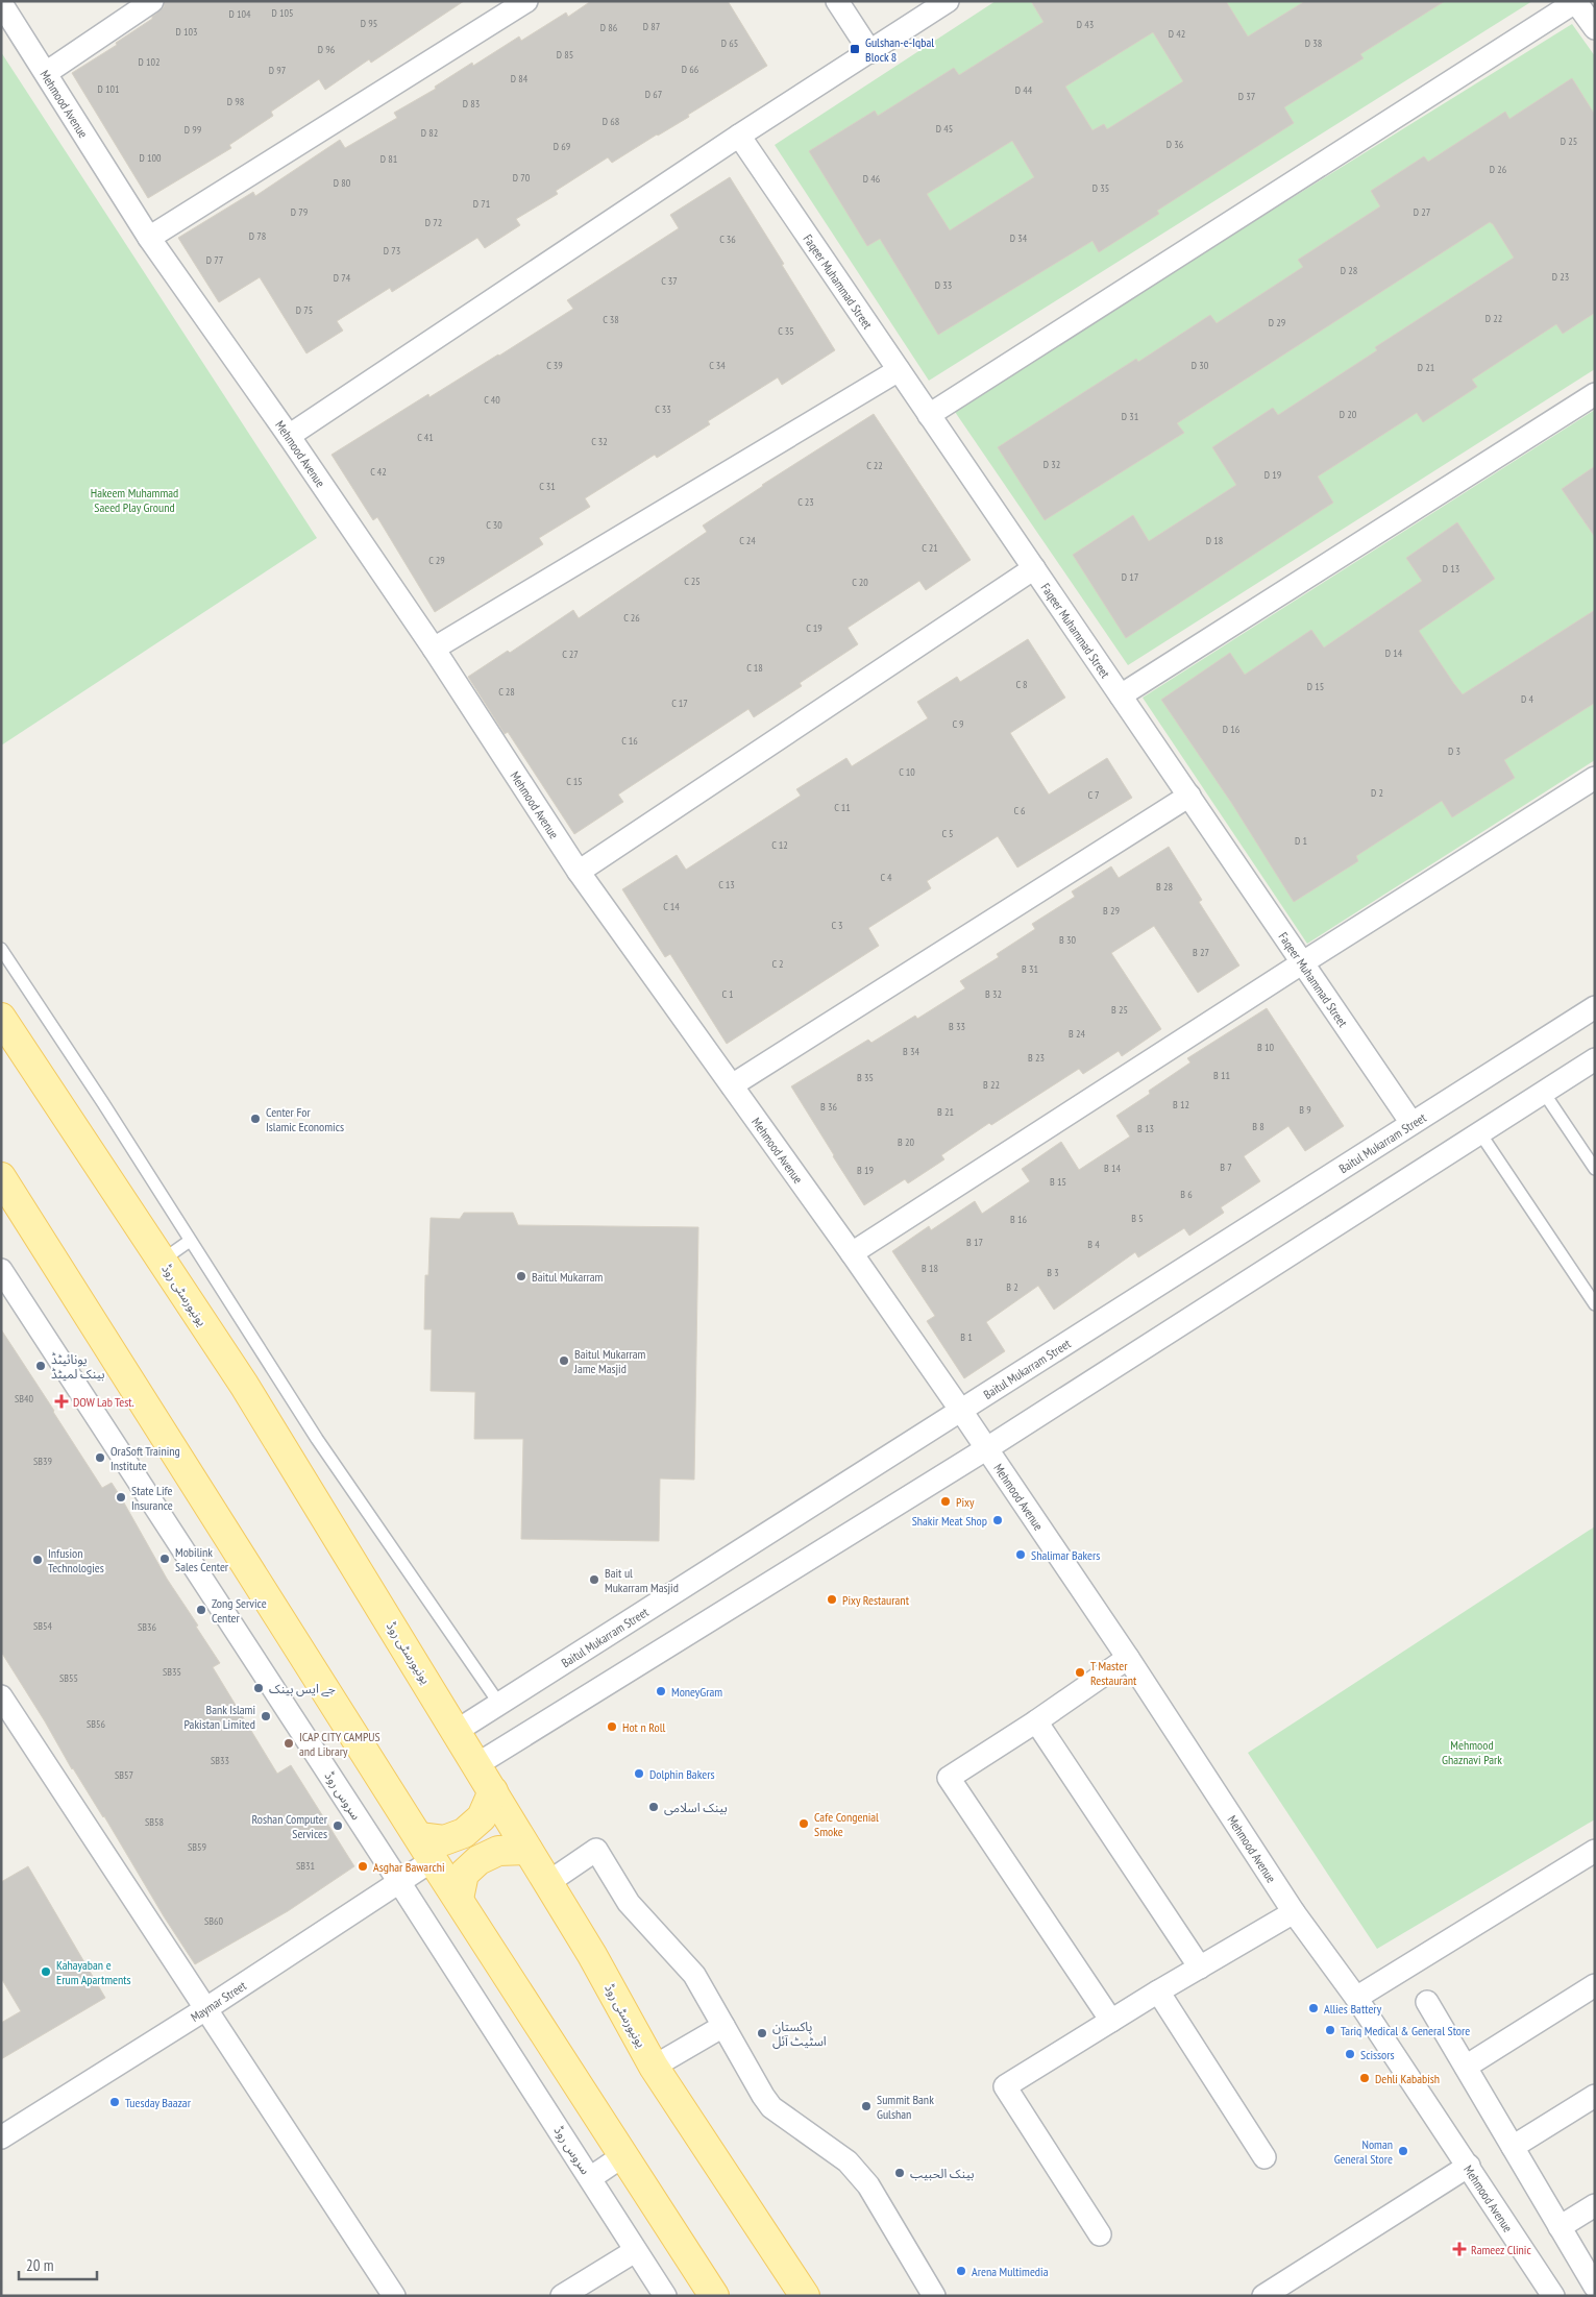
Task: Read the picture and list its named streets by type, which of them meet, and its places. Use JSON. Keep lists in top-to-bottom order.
{
  "streets": {
    "main road": ["یونیورسٹی روڈ"],
    "street": [
      "Mehmood Avenue",
      "Faqeer Muhammad Street",
      "Baitul Mukarram Street",
      "سروس روڈ",
      "Maymar Street"
    ]
  },
  "crossings": [
    ["Mehmood Avenue", "Baitul Mukarram Street"],
    ["Faqeer Muhammad Street", "Baitul Mukarram Street"],
    ["Baitul Mukarram Street", "یونیورسٹی روڈ"],
    ["سروس روڈ", "Maymar Street"]
  ],
  "parks": ["Hakeem Muhammad Saeed Play Ground", "Mehmood Ghaznavi Park"],
  "places": {
    "transit": ["Gulshan-e-Iqbal Block 8"],
    "other": [
      "Center For Islamic Economics",
      "Baitul Mukarram",
      "Baitul Mukarram Jame Masjid",
      "یونائیٹڈ بینک لمیٹڈ",
      "OraSoft Training Institute",
      "State Life Insurance",
      "Pixy",
      "Shakir Meat Shop",
      "Shalimar Bakers",
      "Mobilink Sales Center",
      "Infusion Technologies",
      "Bait ul Mukarram Masjid",
      "Pixy Restaurant",
      "Zong Service Center",
      "T Master Restaurant",
      "جے ایس بینک",
      "MoneyGram",
      "Bank Islami Pakistan Limited",
      "Hot n Roll",
      "ICAP CITY CAMPUS and Library",
      "Dolphin Bakers",
      "بینک اسلامی",
      "Cafe Congenial Smoke",
      "Roshan Computer Services",
      "Asghar Bawarchi",
      "Kahayaban e Erum Apartments",
      "Allies Battery",
      "Tariq Medical & General Store",
      "پاکستان اسٹیٹ آئل",
      "Scissors",
      "Dehli Kababish",
      "Tuesday Baazar",
      "Summit Bank Gulshan",
      "Noman General Store",
      "بينک الحبيب",
      "Arena Multimedia"
    ],
    "health": ["DOW Lab Test.", "Rameez Clinic"]
  },
  "house_numbers": [
    "D 105",
    "D 104",
    "D 95",
    "D 43",
    "D 87",
    "D 86",
    "D 103",
    "D 42",
    "D 65",
    "D 38",
    "D 96",
    "D 85",
    "D 102",
    "D 66",
    "D 97",
    "D 84",
    "D 101",
    "D 44",
    "D 67",
    "D 37",
    "D 98",
    "D 83",
    "D 68",
    "D 45",
    "D 99",
    "D 82",
    "D 25",
    "D 36",
    "D 69",
    "D 100",
    "D 81",
    "D 26",
    "D 70",
    "D 46",
    "D 80",
    "D 35",
    "D 71",
    "D 79",
    "D 27",
    "D 72",
    "D 78",
    "D 34",
    "C 36",
    "D 73",
    "D 77",
    "D 28",
    "D 23",
    "D 74",
    "C 37",
    "D 33",
    "D 75",
    "D 22",
    "C 38",
    "D 29",
    "C 35",
    "C 39",
    "C 34",
    "D 30",
    "D 21",
    "C 40",
    "C 33",
    "D 20",
    "D 31",
    "C 41",
    "C 32",
    "D 32",
    "C 22",
    "C 42",
    "D 19",
    "C 31",
    "C 23",
    "C 30",
    "C 24",
    "D 18",
    "C 21",
    "C 29",
    "D 13",
    "D 17",
    "C 25",
    "C 20",
    "C 26",
    "C 19",
    "D 14",
    "C 27",
    "C 18",
    "C 8",
    "D 15",
    "C 28",
    "D 4",
    "C 17",
    "C 9",
    "D 16",
    "C 16",
    "D 3",
    "C 10",
    "C 15",
    "D 2",
    "C 7",
    "C 11",
    "C 6",
    "C 5",
    "D 1",
    "C 12",
    "C 4",
    "C 13",
    "B 28",
    "C 14",
    "B 29",
    "C 3",
    "B 30",
    "B 27",
    "C 2",
    "B 31",
    "C 1",
    "B 32",
    "B 25",
    "B 33",
    "B 24",
    "B 10",
    "B 34",
    "B 23",
    "B 11",
    "B 35",
    "B 22",
    "B 12",
    "B 36",
    "B 9",
    "B 21",
    "B 8",
    "B 13",
    "B 20",
    "B 7",
    "B 14",
    "B 19",
    "B 15",
    "B 6",
    "B 5",
    "B 16",
    "B 17",
    "B 4",
    "B 18",
    "B 3",
    "B 2",
    "B 1",
    "SB40",
    "SB39",
    "SB54",
    "SB36",
    "SB35",
    "SB55",
    "SB56",
    "SB33",
    "SB57",
    "SB58",
    "SB59",
    "SB31",
    "SB60"
  ],
  "scale_bar": "20 m"
}
